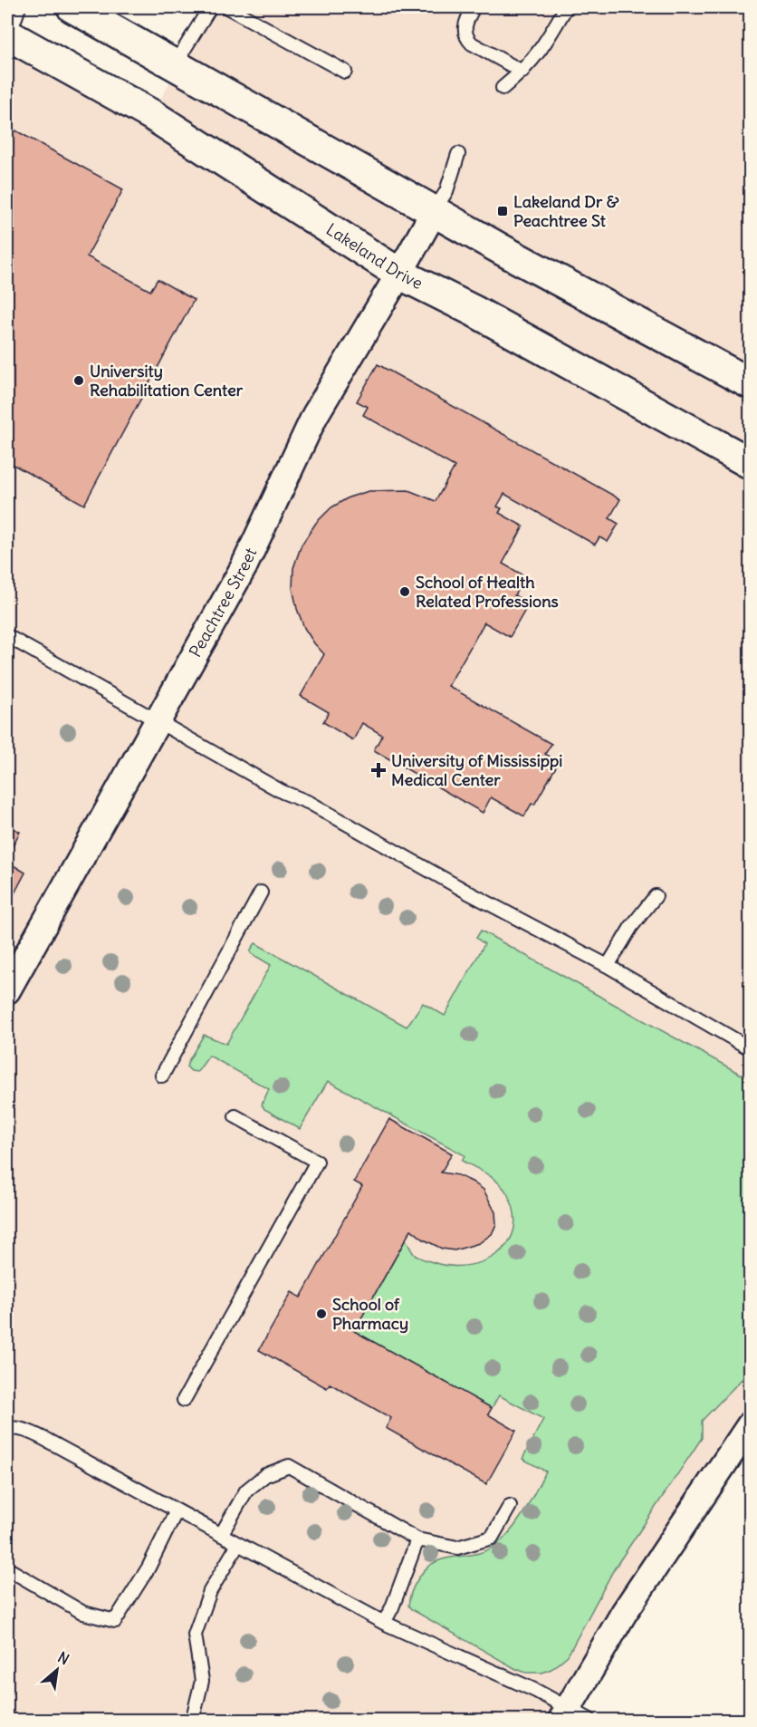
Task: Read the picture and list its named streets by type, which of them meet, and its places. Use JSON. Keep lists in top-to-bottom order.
{
  "streets": {
    "main road": ["Lakeland Drive"],
    "street": ["Peachtree Street"]
  },
  "crossings": [
    ["Lakeland Drive", "Peachtree Street"]
  ],
  "places": {
    "transit": ["Lakeland Dr & Peachtree St"],
    "other": ["University Rehabilitation Center", "School of Health Related Professions", "School of Pharmacy"],
    "health": ["University of Mississippi Medical Center"]
  },
  "north": "top right"
}
